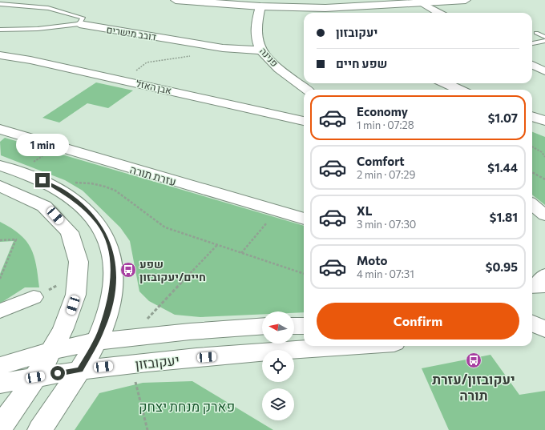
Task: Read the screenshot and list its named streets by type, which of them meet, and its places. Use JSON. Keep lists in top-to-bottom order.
{
  "streets": {
    "street": [
      "דובב מישרים",
      "פנינה",
      "אבן האזל",
      "עזרת תורה",
      "יעקובזון"
    ]
  },
  "crossings": [
    ["דובב מישרים", "פנינה"]
  ],
  "parks": ["פארק מנחת יצחק"],
  "places": {
    "bus stop": ["שפע חיים/יעקובזון", "יעקובזון/עזרת תורה"]
  },
  "north": "left",
  "page": {
    "banner": ["יעקובזון", "שפע חיים"],
    "list": [
      {
        "name": "Economy",
        "note": "1 min · 07:28",
        "value": "$1.07"
      },
      {
        "name": "Comfort",
        "note": "2 min · 07:29",
        "value": "$1.44"
      },
      {
        "name": "XL",
        "note": "3 min · 07:30",
        "value": "$1.81"
      },
      {
        "name": "Moto",
        "note": "4 min · 07:31",
        "value": "$0.95"
      }
    ],
    "bubble": "1 min",
    "buttons": "Confirm"
  }
}
